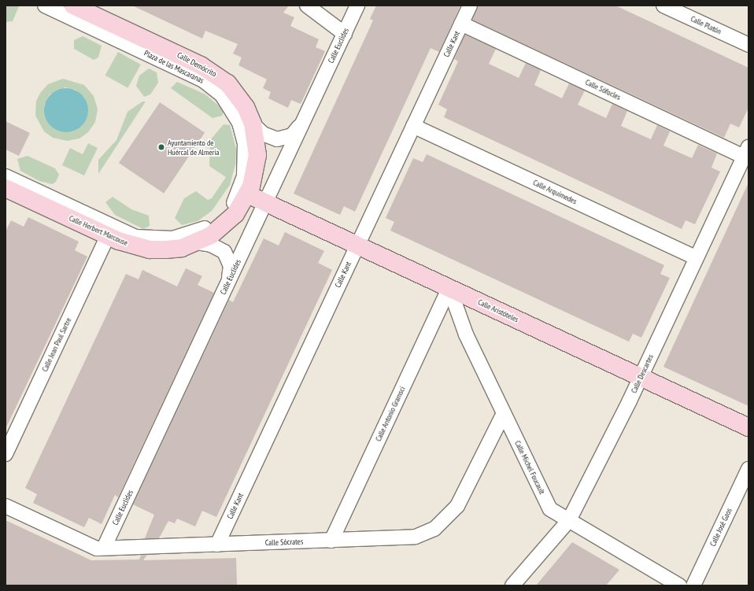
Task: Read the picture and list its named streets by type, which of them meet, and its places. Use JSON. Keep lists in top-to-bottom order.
{
  "streets": {
    "street": [
      "Calle Platón",
      "Calle Kant",
      "Calle Euclides",
      "Calle Demócrito",
      "Plaza de las Mascaranas",
      "Calle Sófocles",
      "Calle Arquímedes",
      "Calle Herbert Marcouse",
      "Calle Aristóteles",
      "Calle Jean Paul Sartre",
      "Calle Descartes",
      "Calle Antonio Gramsci",
      "Calle Michel Foucault",
      "Calle José Gaos",
      "Calle Sócrates"
    ]
  },
  "crossings": [
    ["Calle Kant", "Calle Sófocles"],
    ["Calle Kant", "Calle Arquímedes"],
    ["Calle Kant", "Calle Aristóteles"],
    ["Calle Kant", "Calle Sócrates"],
    ["Calle Euclides", "Calle Aristóteles"],
    ["Calle Euclides", "Calle Sócrates"],
    ["Calle Demócrito", "Calle Herbert Marcouse"],
    ["Calle Demócrito", "Calle Aristóteles"],
    ["Plaza de las Mascaranas", "Calle Herbert Marcouse"],
    ["Calle Sófocles", "Calle Descartes"],
    ["Calle Arquímedes", "Calle Descartes"],
    ["Calle Herbert Marcouse", "Calle Aristóteles"],
    ["Calle Herbert Marcouse", "Calle Jean Paul Sartre"],
    ["Calle Aristóteles", "Calle Descartes"],
    ["Calle Aristóteles", "Calle Antonio Gramsci"],
    ["Calle Aristóteles", "Calle Michel Foucault"],
    ["Calle Descartes", "Calle Michel Foucault"],
    ["Calle Antonio Gramsci", "Calle Michel Foucault"],
    ["Calle Antonio Gramsci", "Calle Sócrates"],
    ["Calle Michel Foucault", "Calle Sócrates"]
  ],
  "places": ["Ayuntamiento de Huércal de Almería"]
}
